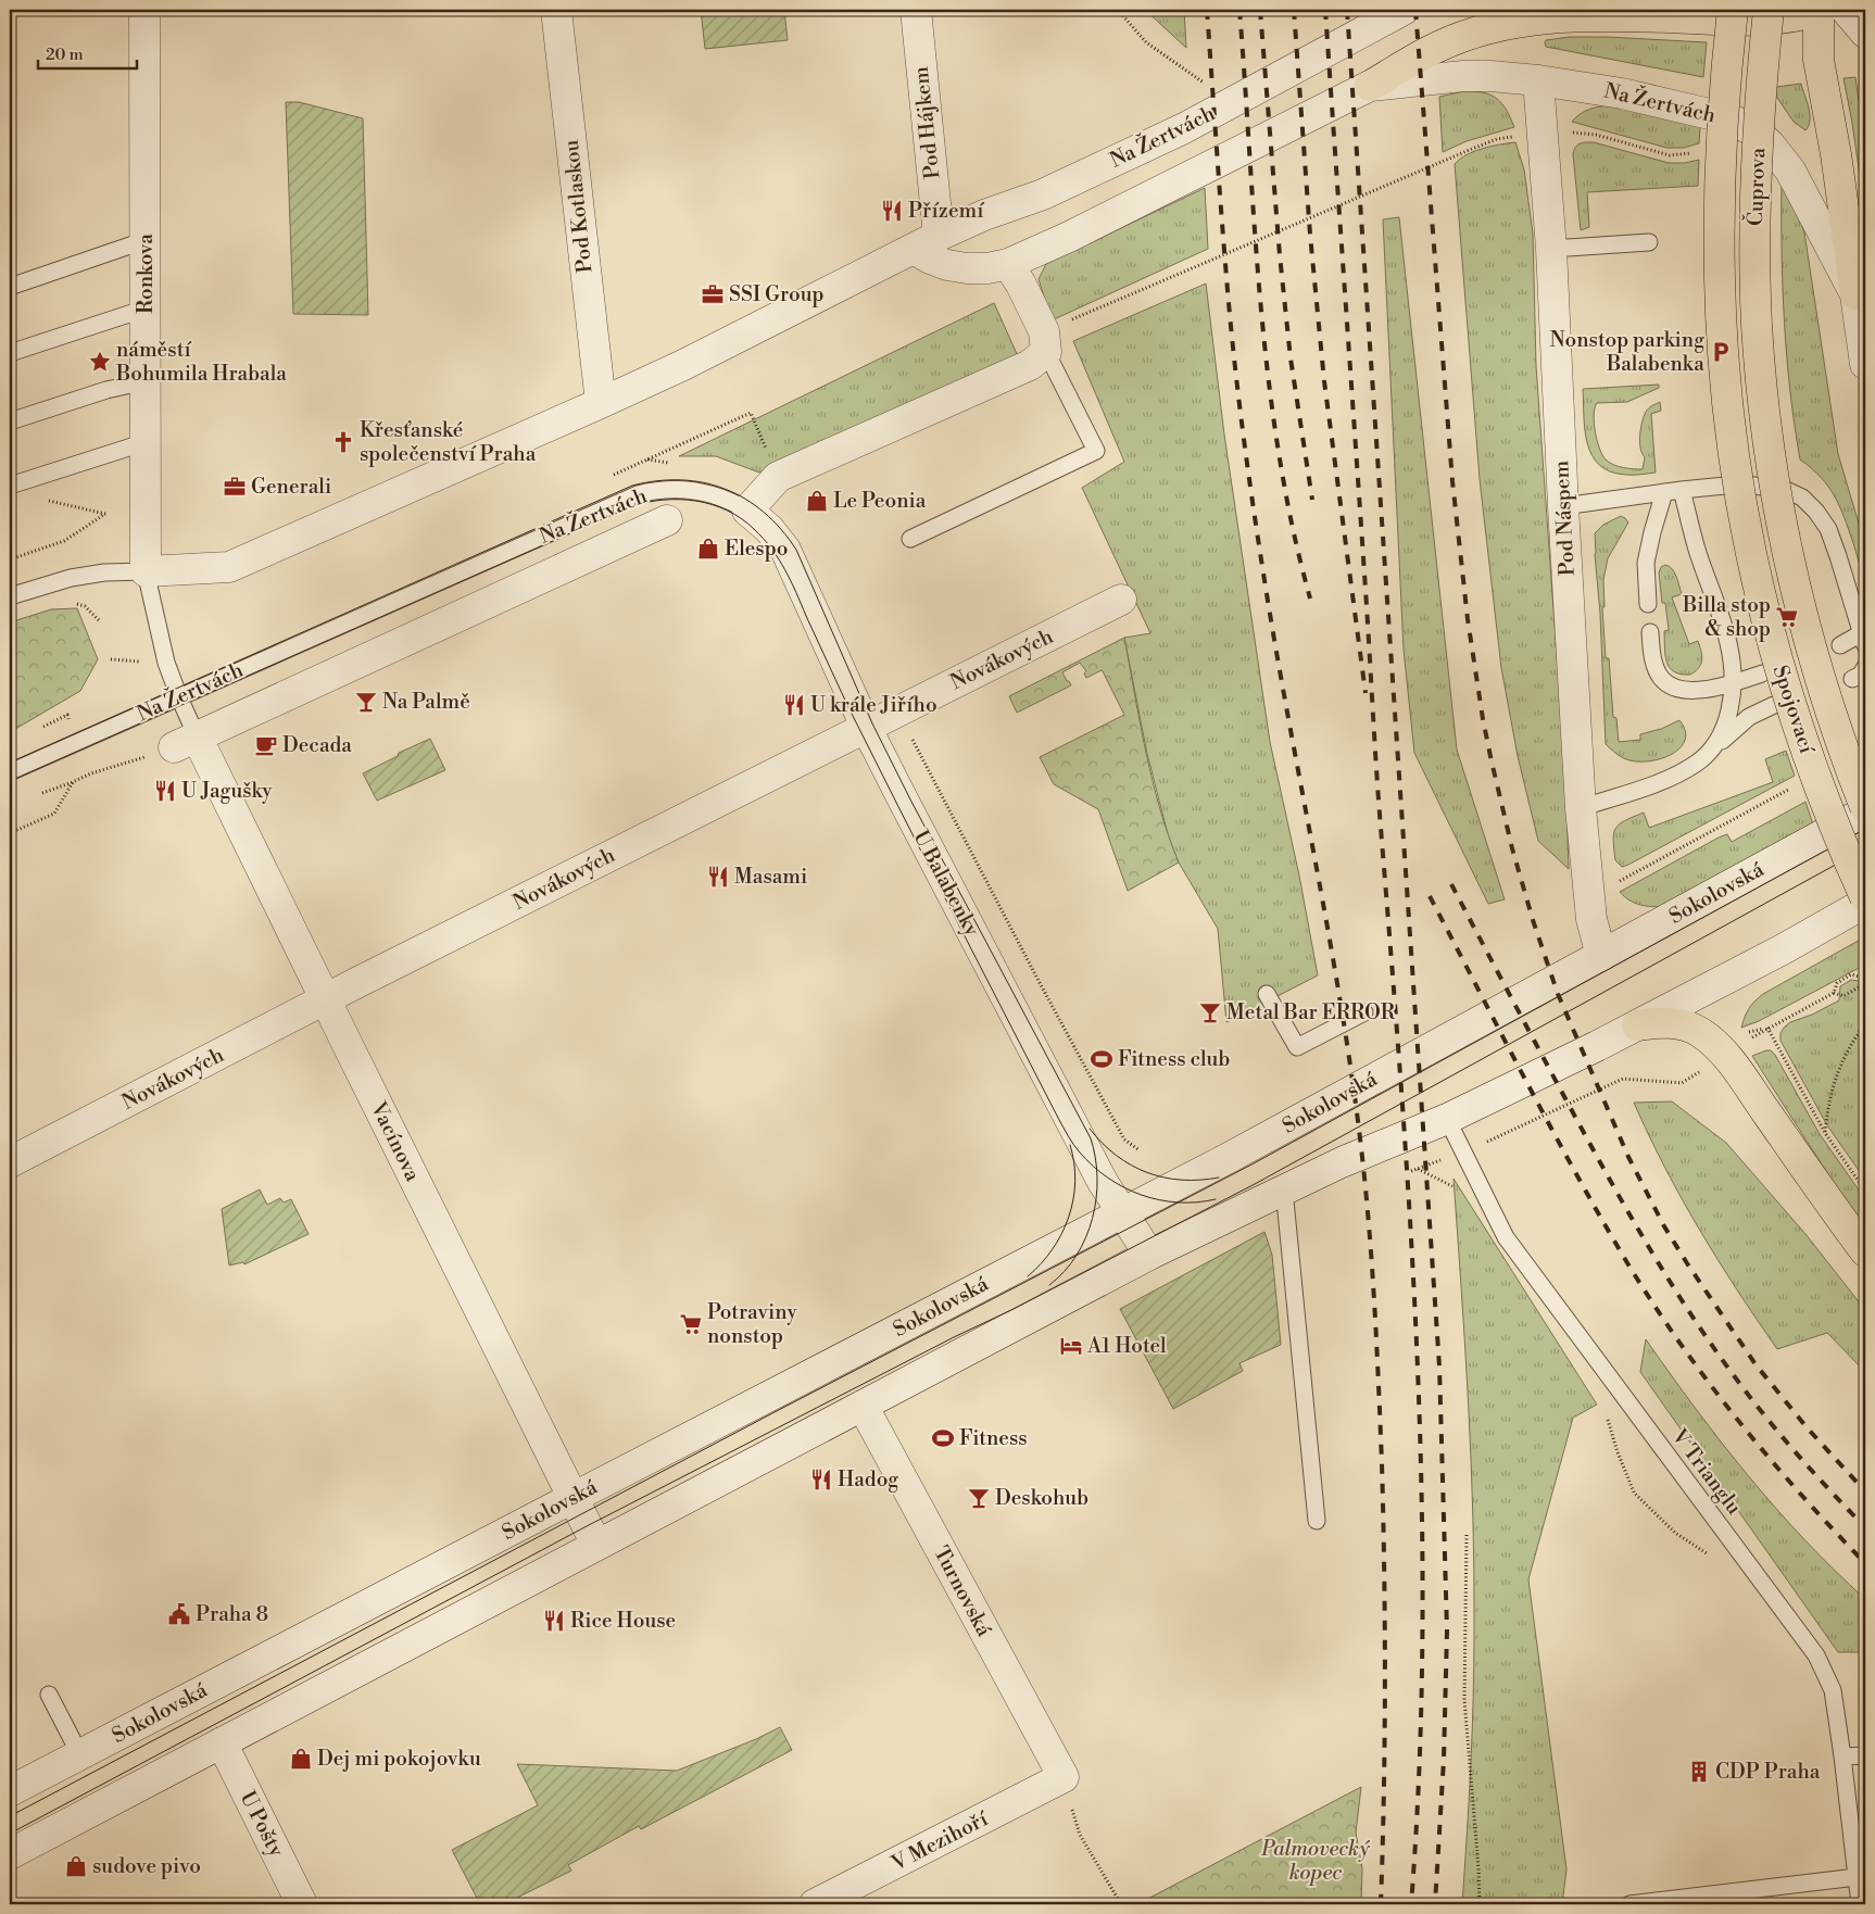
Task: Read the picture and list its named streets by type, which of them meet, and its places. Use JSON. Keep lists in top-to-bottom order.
{
  "streets": {
    "main road": ["Čuprova", "Spojovací"],
    "street": [
      "Na Žertvách",
      "Pod Hájkem",
      "Pod Kotlaskou",
      "Ronkova",
      "Pod Náspem",
      "Novákových",
      "U Balabenky",
      "Sokolovská",
      "Vacínova",
      "Turnovská",
      "U Pošty",
      "V Mezihoří"
    ],
    "lane": ["V Trianglu"]
  },
  "crossings": [
    ["Na Žertvách", "Pod Hájkem"],
    ["Na Žertvách", "Pod Kotlaskou"],
    ["Na Žertvách", "Ronkova"],
    ["Na Žertvách", "Pod Náspem"],
    ["Na Žertvách", "U Balabenky"],
    ["Na Žertvách", "Vacínova"],
    ["Čuprova", "Spojovací"],
    ["Ronkova", "Vacínova"],
    ["Pod Náspem", "Sokolovská"],
    ["Novákových", "U Balabenky"],
    ["Novákových", "Vacínova"],
    ["U Balabenky", "Sokolovská"],
    ["Sokolovská", "Vacínova"],
    ["Turnovská", "V Mezihoří"]
  ],
  "parks": ["Palmovecký kopec"],
  "places": {
    "restaurant": [
      "Přízemí",
      "U krále Jiřího",
      "U Jagušky",
      "Masami",
      "Hadog",
      "Rice House"
    ],
    "office": ["SSI Group", "Generali"],
    "parking": ["Nonstop parking Balabenka"],
    "place": ["náměstí Bohumila Hrabala"],
    "church": ["Křesťanské společenství Praha"],
    "shop": [
      "Le Peonia",
      "Elespo",
      "Dej mi pokojovku",
      "sudove pivo"
    ],
    "supermarket": ["Billa stop & shop", "Potraviny nonstop"],
    "bar": ["Na Palmě", "Metal Bar ERROR", "Deskohub"],
    "cafe": ["Decada"],
    "sports": ["Fitness club", "Fitness"],
    "hotel": ["A1 Hotel"],
    "public building": ["Praha 8"],
    "building": ["CDP Praha"]
  },
  "scale_bar": "20 m"
}
